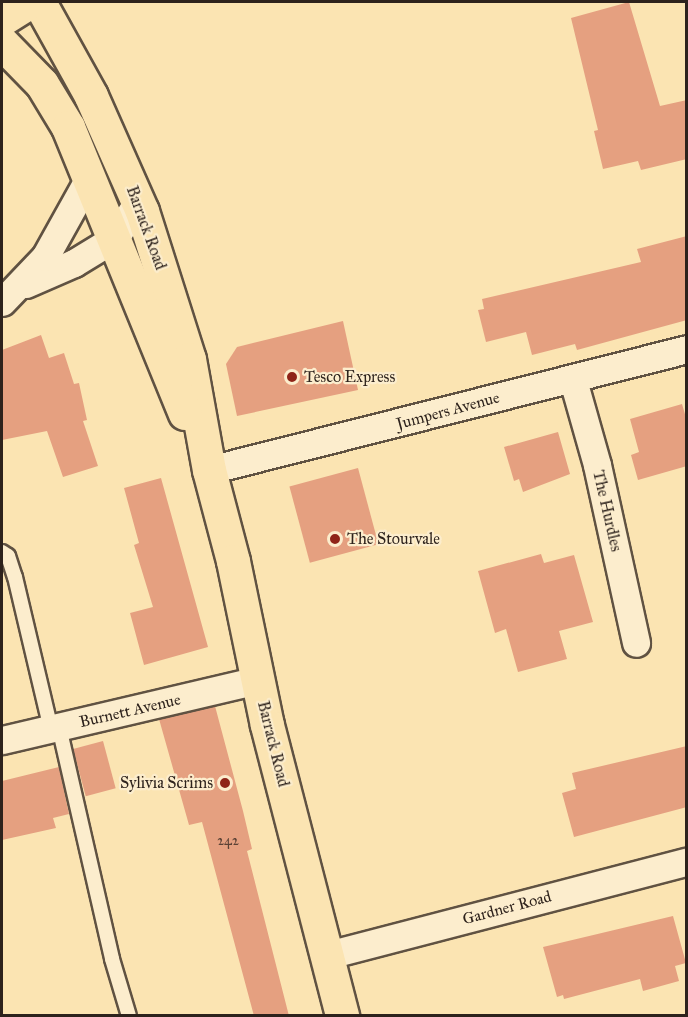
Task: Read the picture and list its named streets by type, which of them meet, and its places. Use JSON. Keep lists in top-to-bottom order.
{
  "streets": {
    "main road": ["Barrack Road"],
    "street": [
      "Jumpers Avenue",
      "The Hurdles",
      "Burnett Avenue",
      "Gardner Road"
    ]
  },
  "crossings": [
    ["Barrack Road", "Jumpers Avenue"],
    ["Barrack Road", "Burnett Avenue"],
    ["Barrack Road", "Gardner Road"],
    ["Jumpers Avenue", "The Hurdles"]
  ],
  "places": ["Tesco Express", "The Stourvale", "Sylivia Scrims"],
  "house_numbers": ["242"]
}
